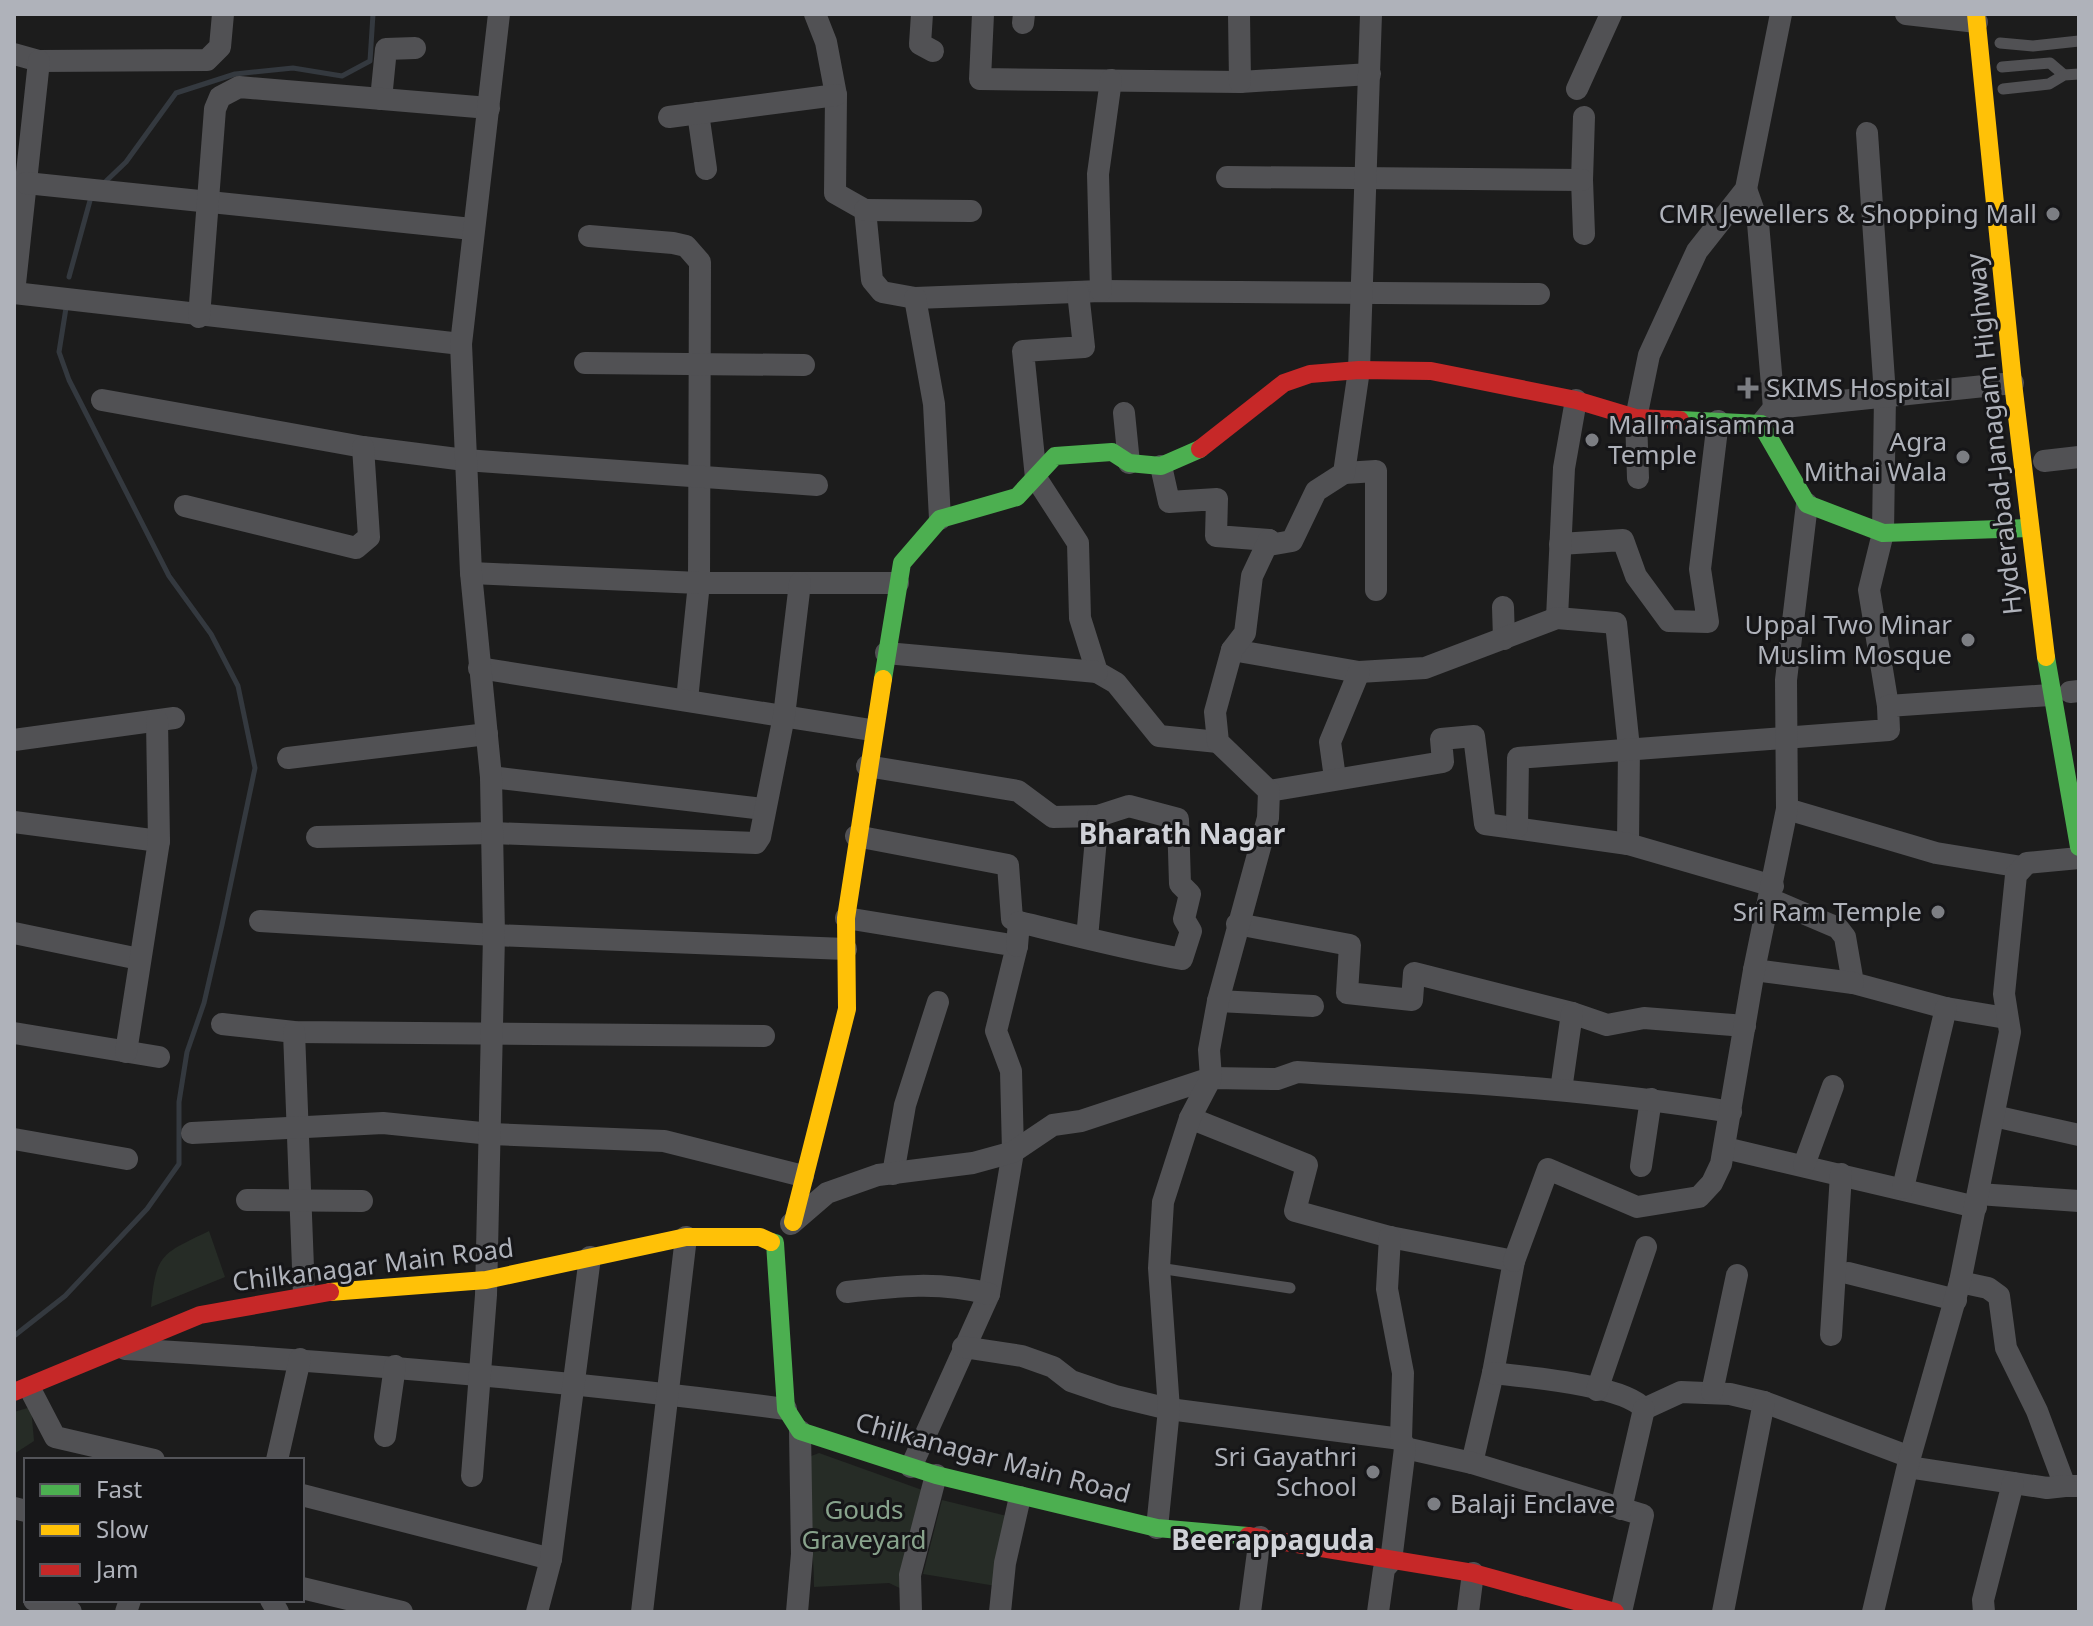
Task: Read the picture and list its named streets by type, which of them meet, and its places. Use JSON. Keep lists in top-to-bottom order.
{
  "streets": {
    "main road": ["Hyderabad-Janagam Highway", "Chilkanagar Main Road"]
  },
  "districts": ["Bharath Nagar", "Beerappaguda"],
  "parks": ["Gouds Graveyard"],
  "places": {
    "other": [
      "CMR Jewellers & Shopping Mall",
      "Mallmaisamma Temple",
      "Agra Mithai Wala",
      "Uppal Two Minar Muslim Mosque",
      "Sri Ram Temple",
      "Sri Gayathri School",
      "Balaji Enclave"
    ],
    "health": ["SKIMS Hospital"]
  },
  "legend": ["Fast", "Slow", "Jam"]
}
